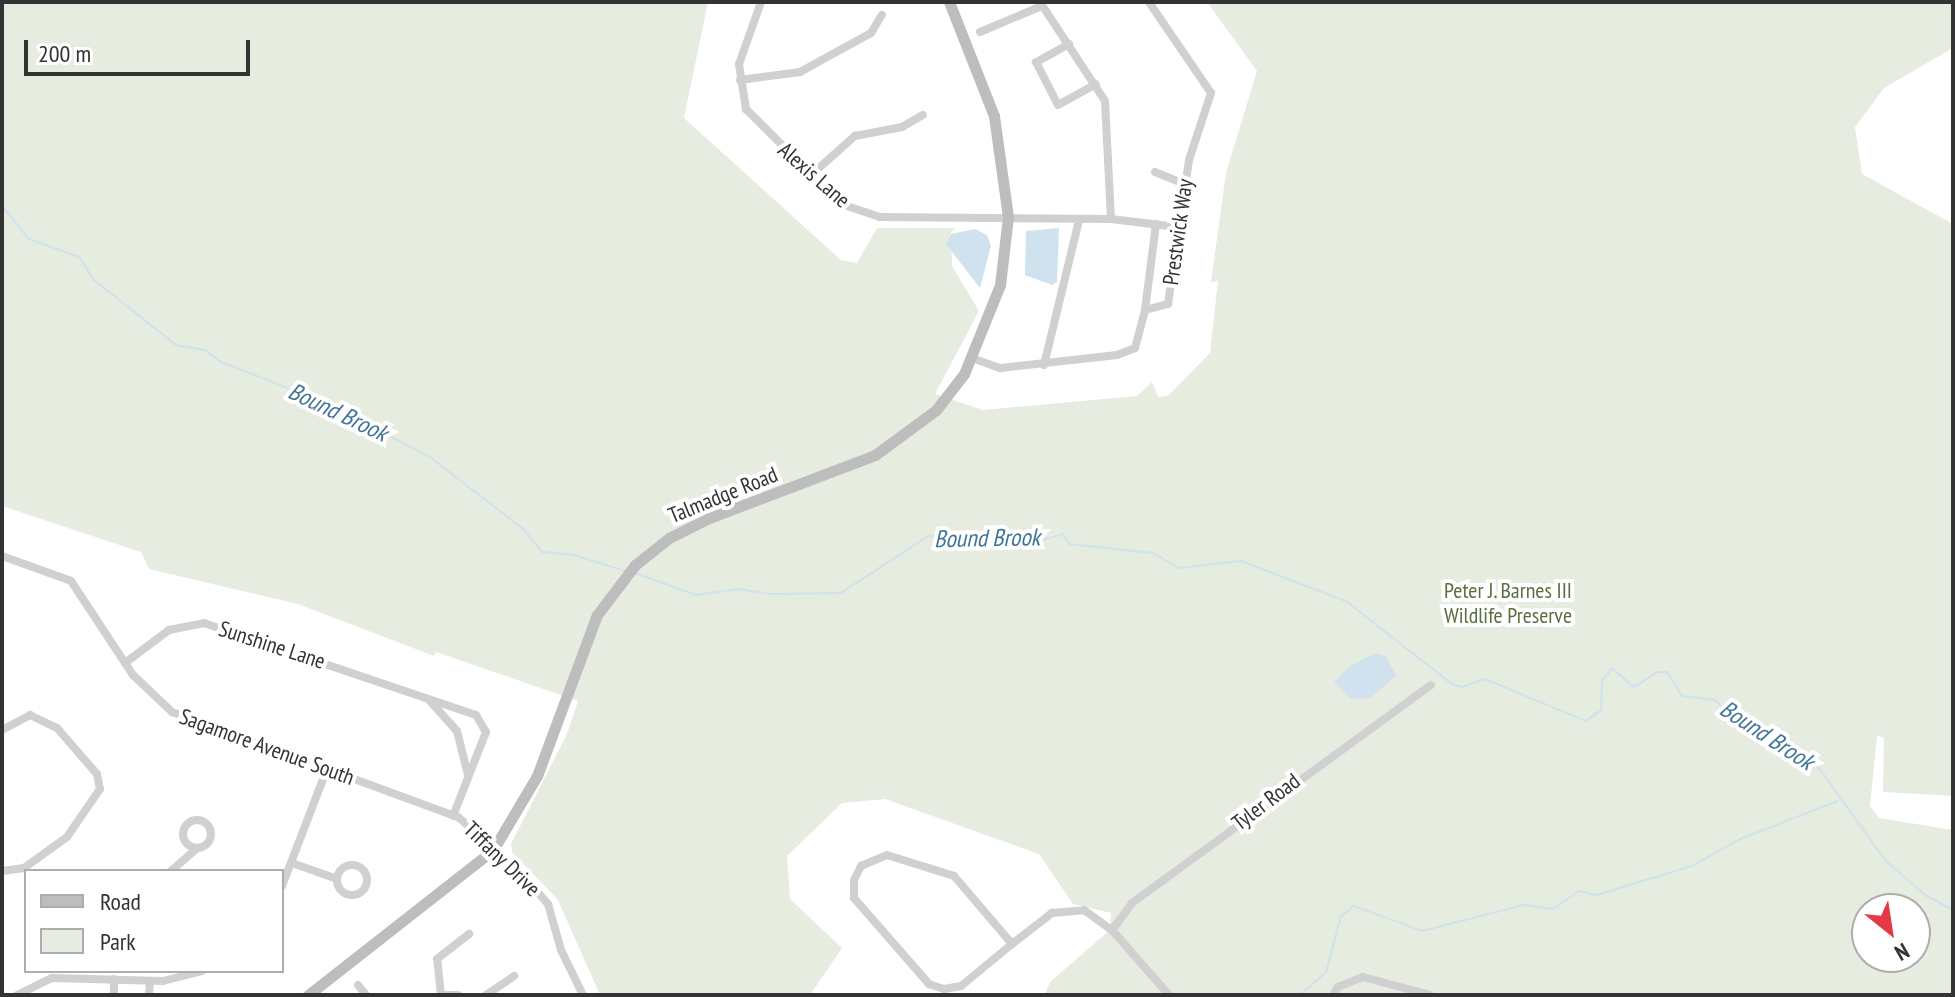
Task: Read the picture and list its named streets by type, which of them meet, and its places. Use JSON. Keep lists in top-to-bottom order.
{
  "streets": {
    "street": [
      "Alexis Lane",
      "Prestwick Way",
      "Talmadge Road",
      "Sunshine Lane",
      "Sagamore Avenue South",
      "Tyler Road",
      "Tiffany Drive"
    ]
  },
  "crossings": [
    ["Alexis Lane", "Prestwick Way"],
    ["Alexis Lane", "Talmadge Road"],
    ["Prestwick Way", "Talmadge Road"],
    ["Talmadge Road", "Tiffany Drive"],
    ["Sunshine Lane", "Sagamore Avenue South"],
    ["Sunshine Lane", "Tiffany Drive"],
    ["Sagamore Avenue South", "Tiffany Drive"]
  ],
  "water": ["Bound Brook"],
  "parks": ["Peter J. Barnes III Wildlife Preserve"],
  "legend": ["Road", "Park"],
  "scale_bar": "200 m",
  "north": "bottom right"
}
